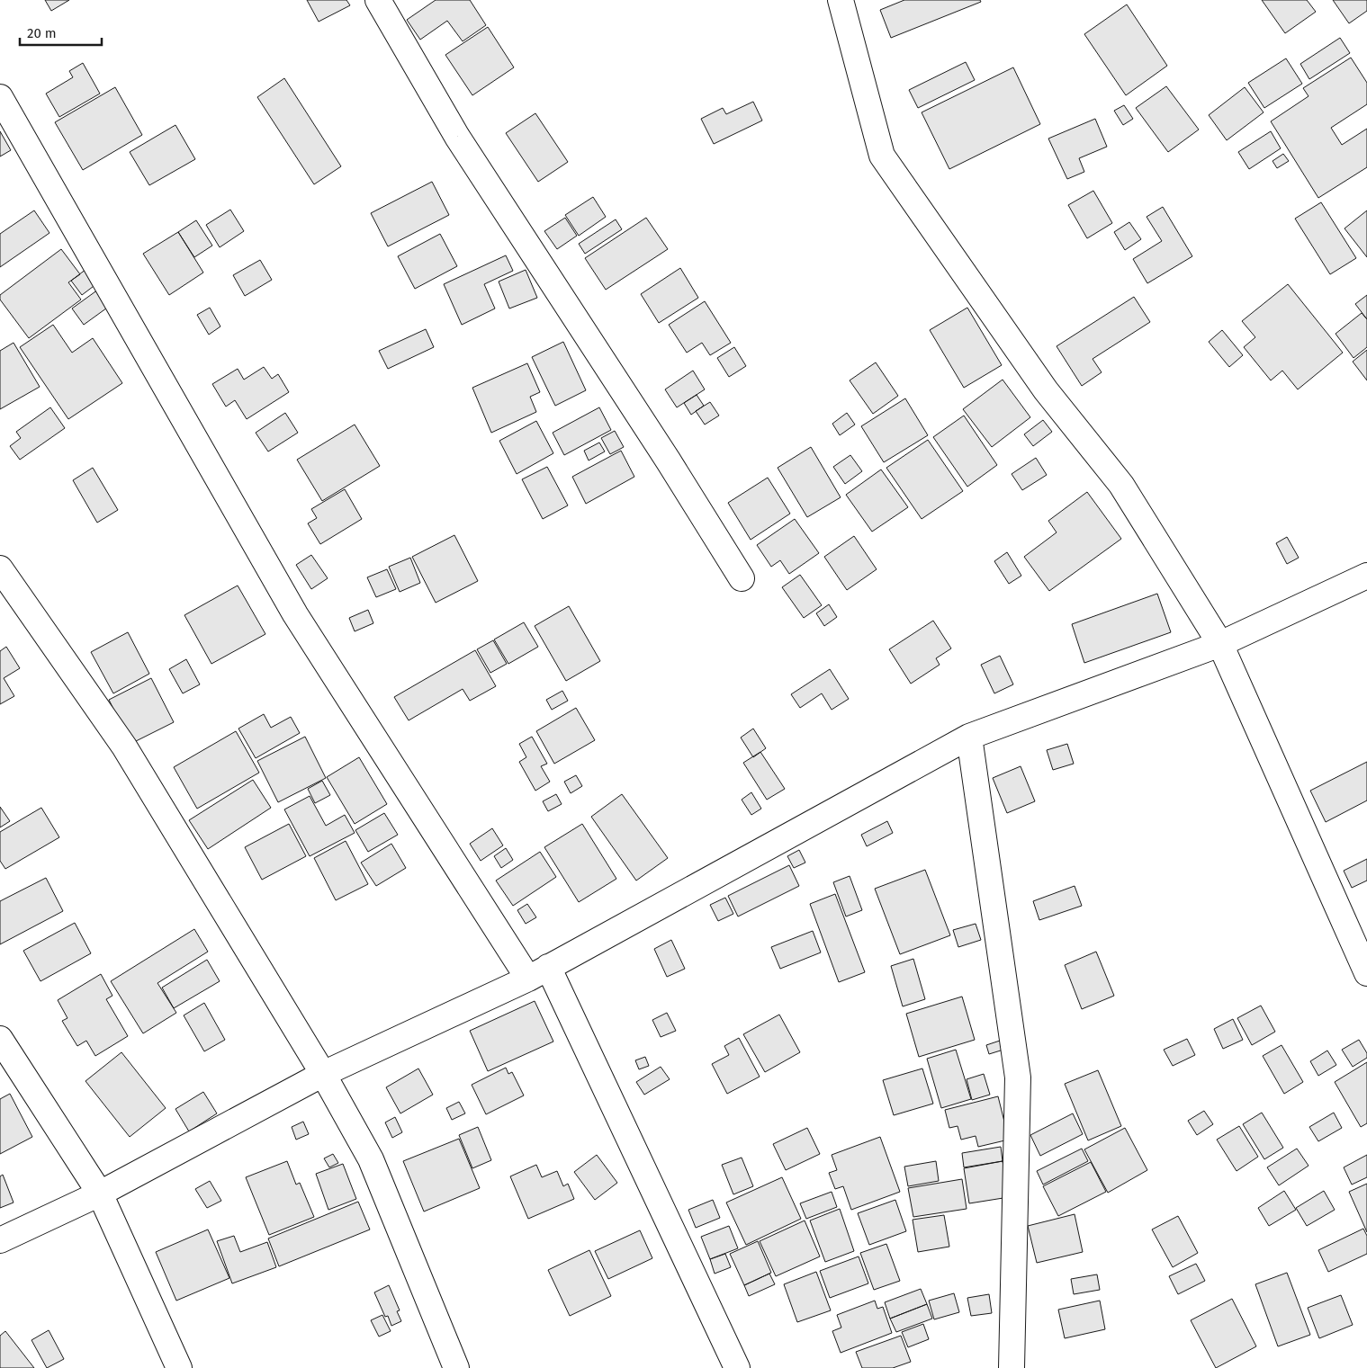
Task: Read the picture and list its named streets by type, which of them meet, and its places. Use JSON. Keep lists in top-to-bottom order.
{
  "scale_bar": "20 m"
}
